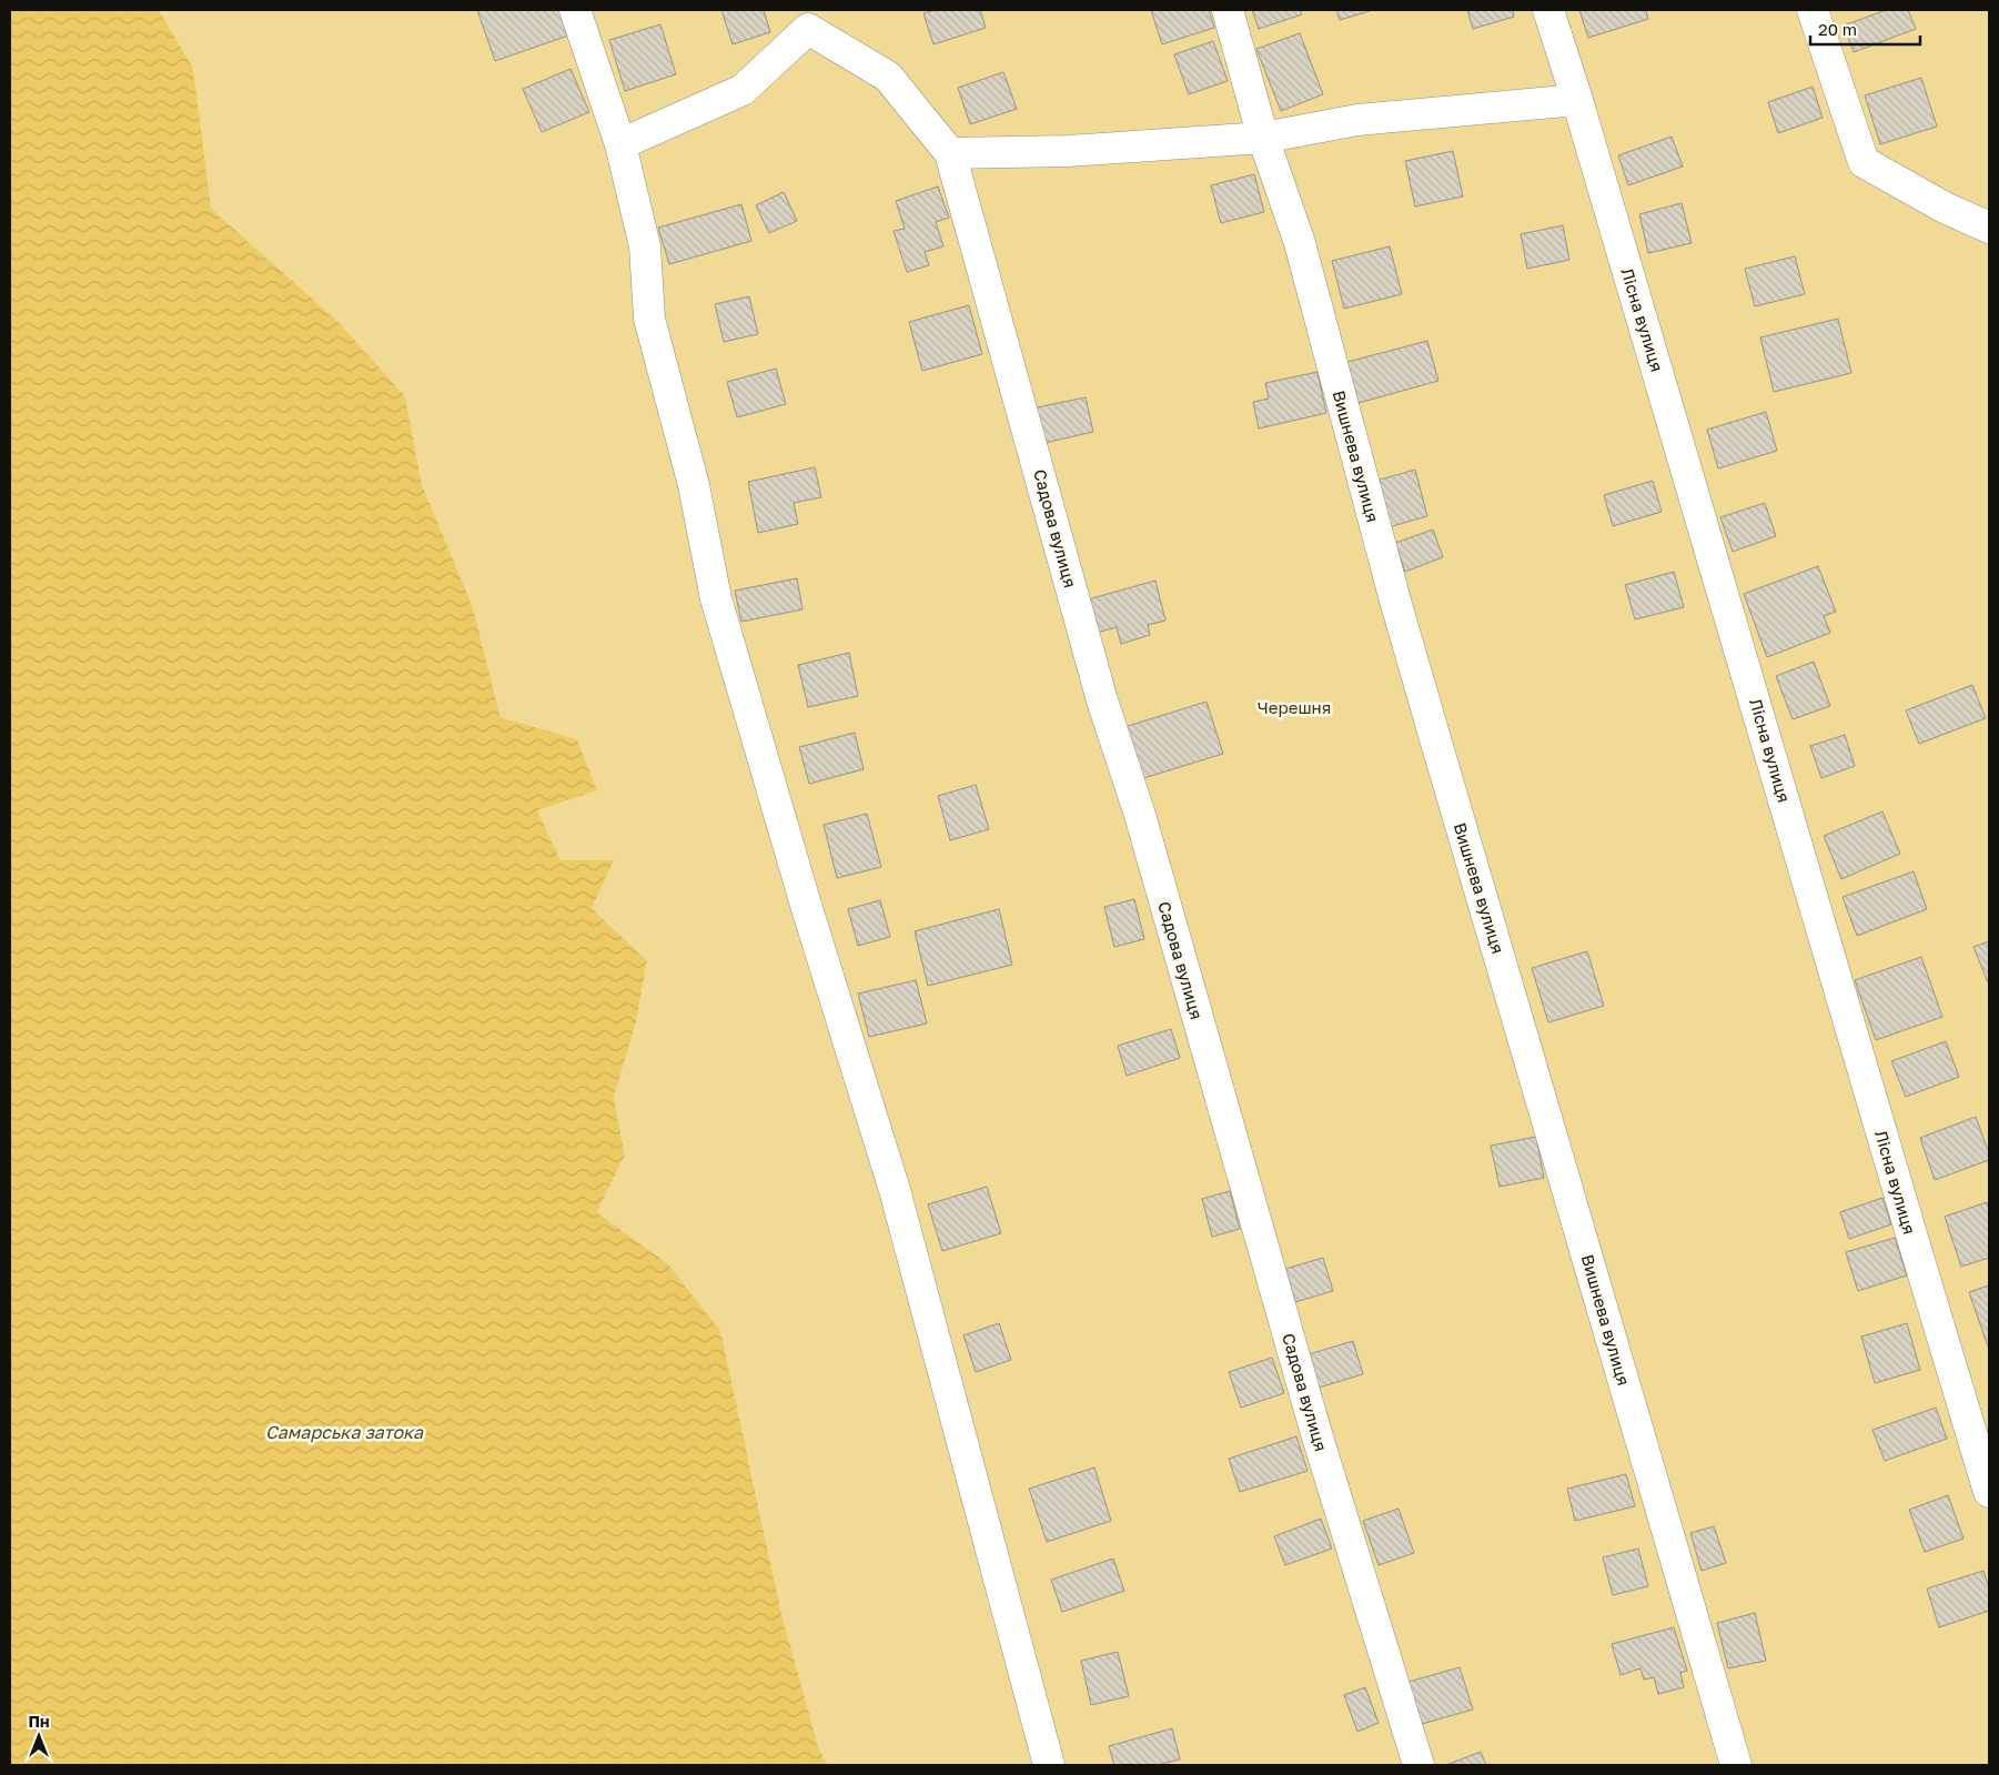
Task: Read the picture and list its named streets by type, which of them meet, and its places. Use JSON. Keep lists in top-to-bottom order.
{
  "streets": {
    "lane": ["Лісна вулиця", "Вишнева вулиця", "Садова вулиця"]
  },
  "water": ["Самарська затока"],
  "parks": ["Черешня"],
  "scale_bar": "20 m",
  "north": "top"
}
